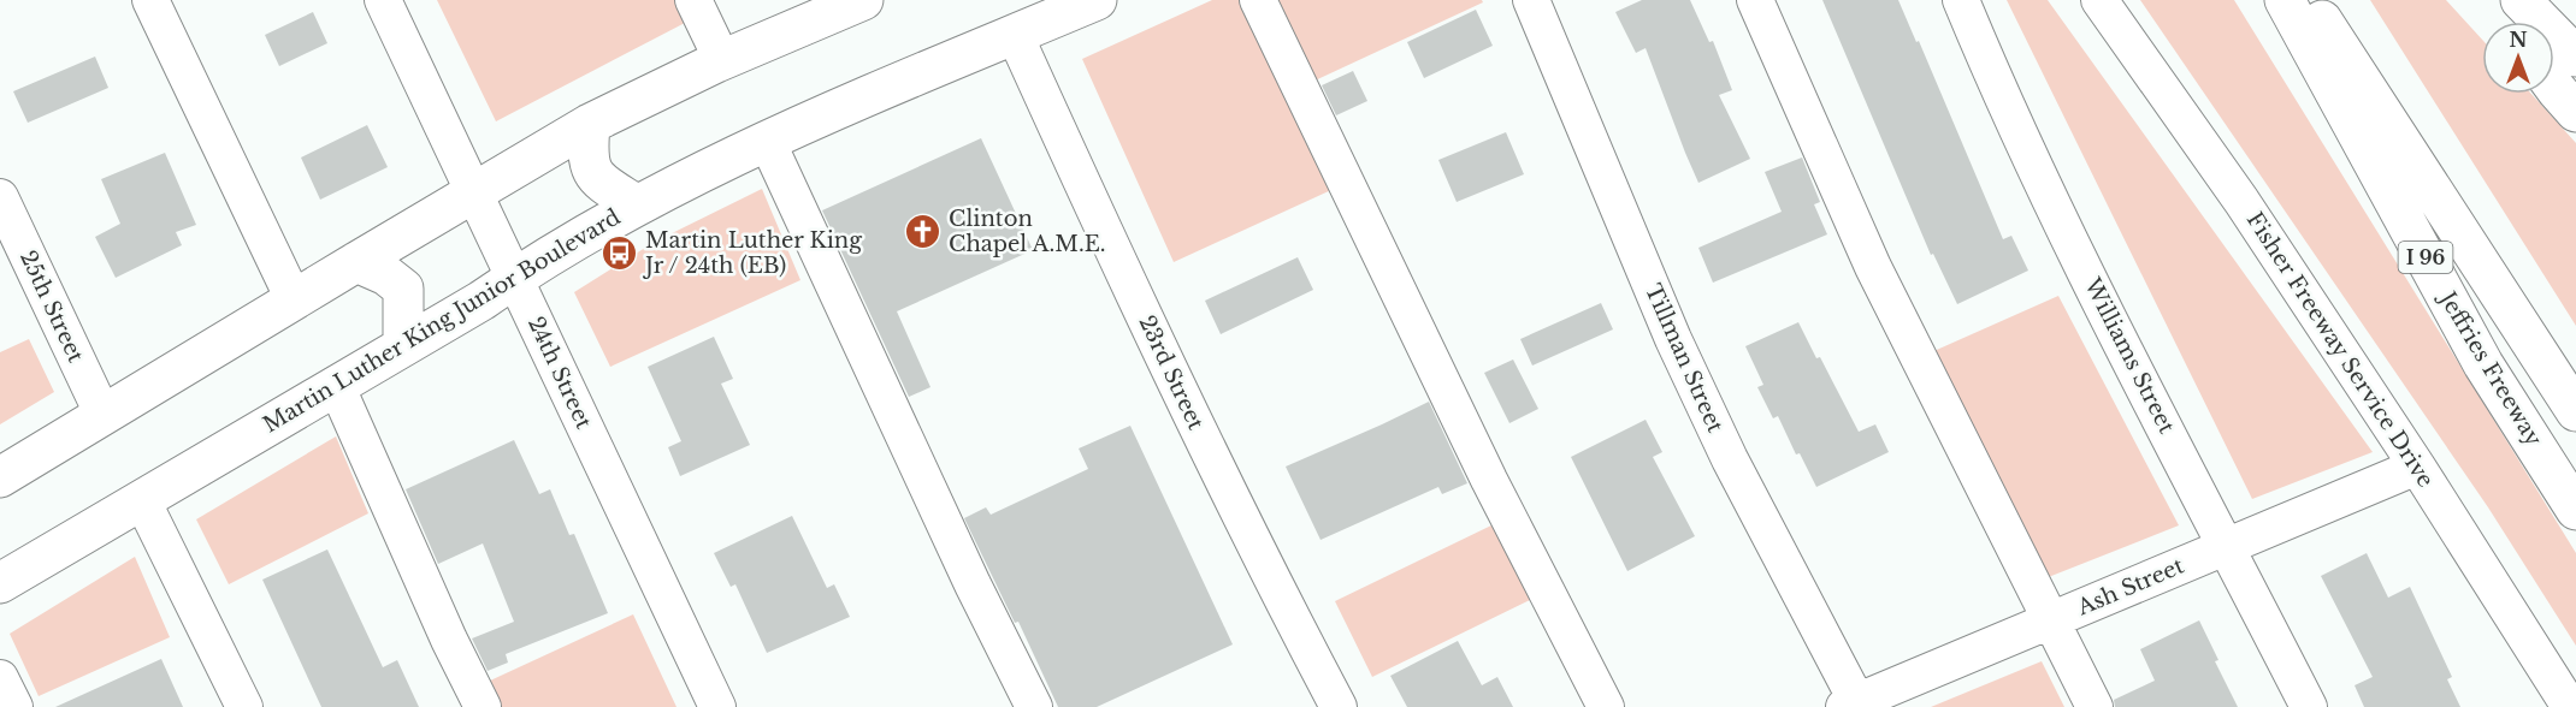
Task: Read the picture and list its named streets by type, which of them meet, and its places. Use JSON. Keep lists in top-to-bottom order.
{
  "streets": {
    "main road": ["I 96", "Martin Luther King Junior Boulevard", "Jeffries Freeway"],
    "street": [
      "25th Street",
      "Fisher Freeway Service Drive",
      "Williams Street",
      "Tillman Street",
      "24th Street",
      "23rd Street",
      "Ash Street"
    ]
  },
  "crossings": [
    ["Martin Luther King Junior Boulevard", "24th Street"],
    ["Martin Luther King Junior Boulevard", "23rd Street"],
    ["Fisher Freeway Service Drive", "Ash Street"],
    ["Williams Street", "Ash Street"],
    ["Tillman Street", "Ash Street"]
  ],
  "places": {
    "church": ["Clinton Chapel A.M.E."],
    "bus stop": ["Martin Luther King Jr / 24th (EB)"]
  },
  "north": "top"
}
